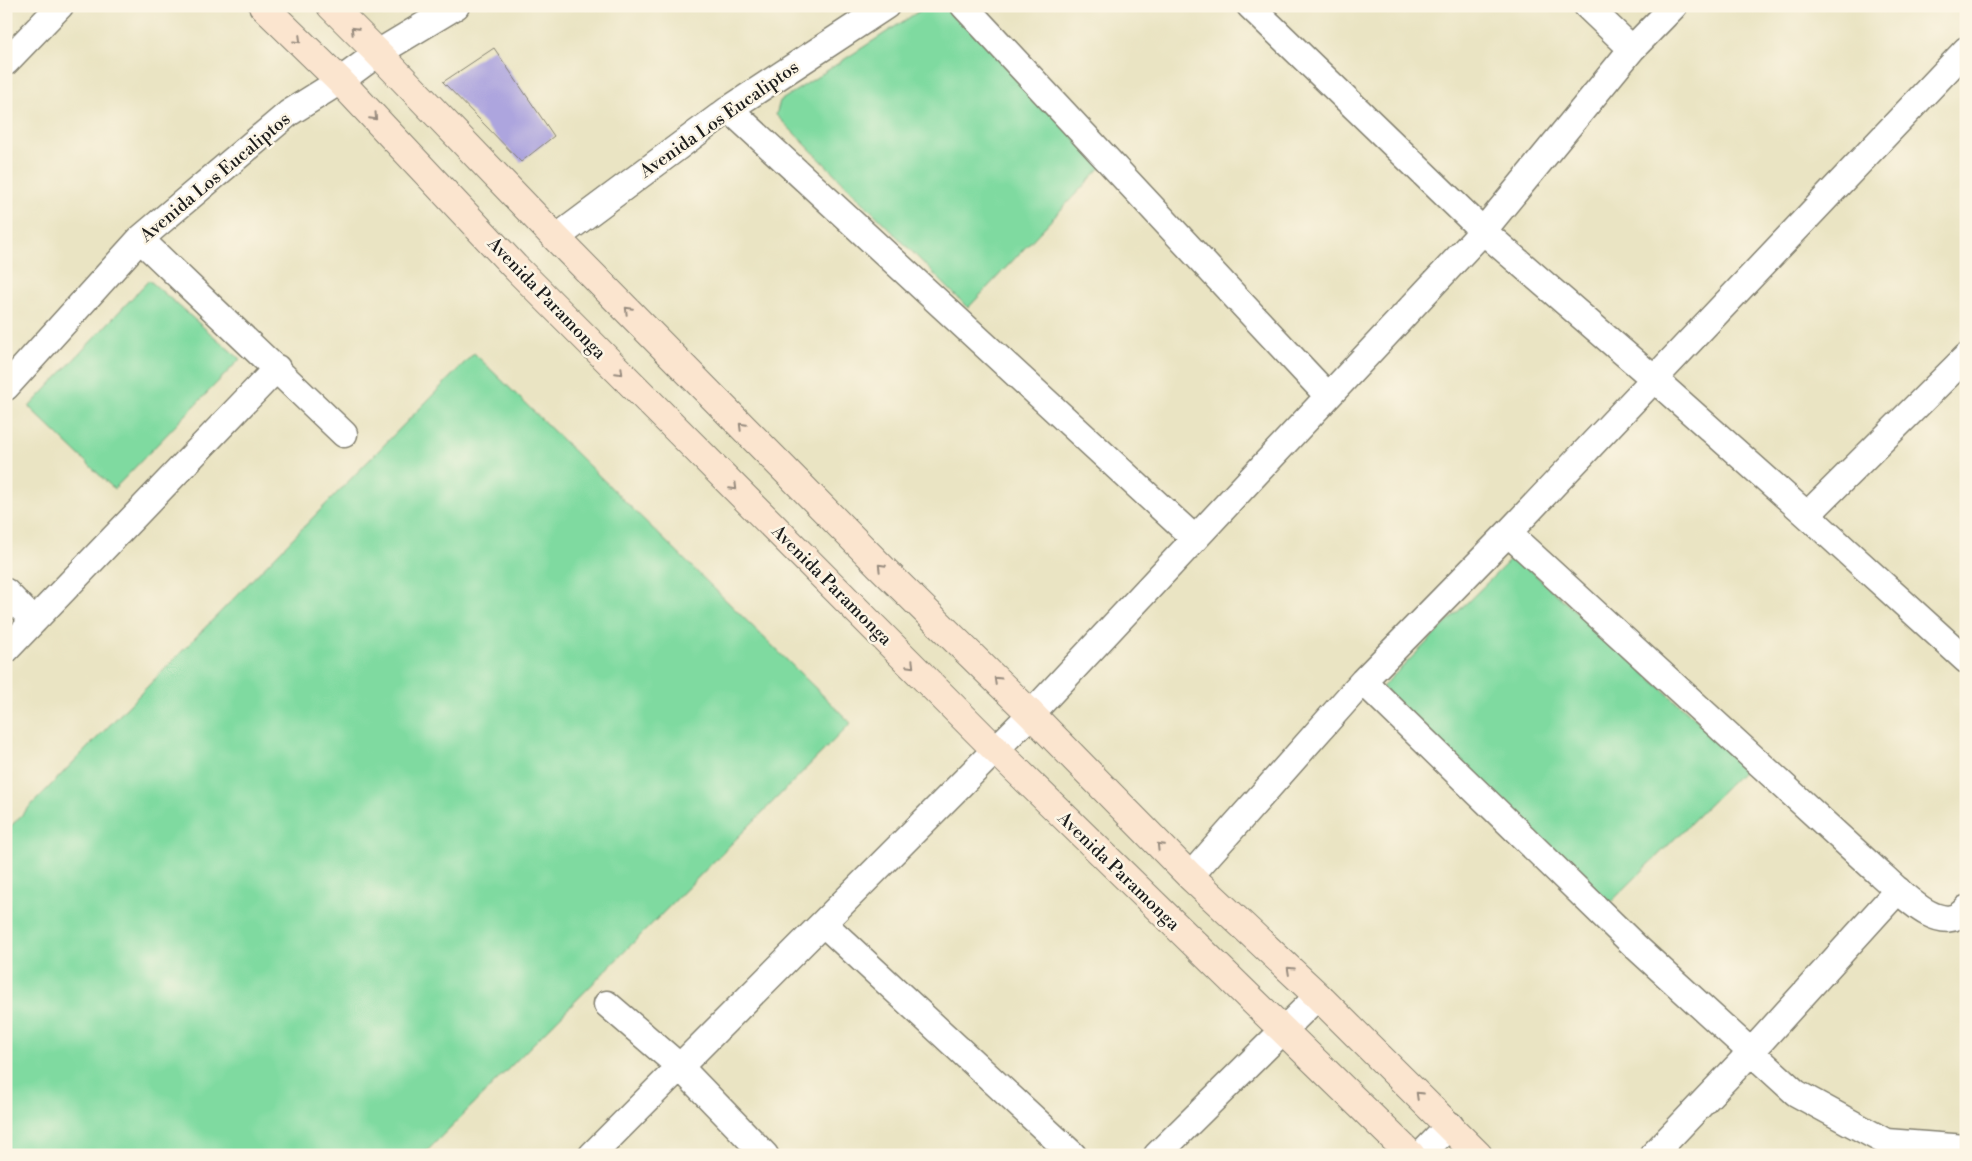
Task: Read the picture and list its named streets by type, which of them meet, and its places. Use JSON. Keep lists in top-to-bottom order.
{
  "streets": {
    "street": ["Avenida Los Eucaliptos", "Avenida Paramonga"]
  },
  "crossings": [
    ["Avenida Los Eucaliptos", "Avenida Paramonga"]
  ]
}
